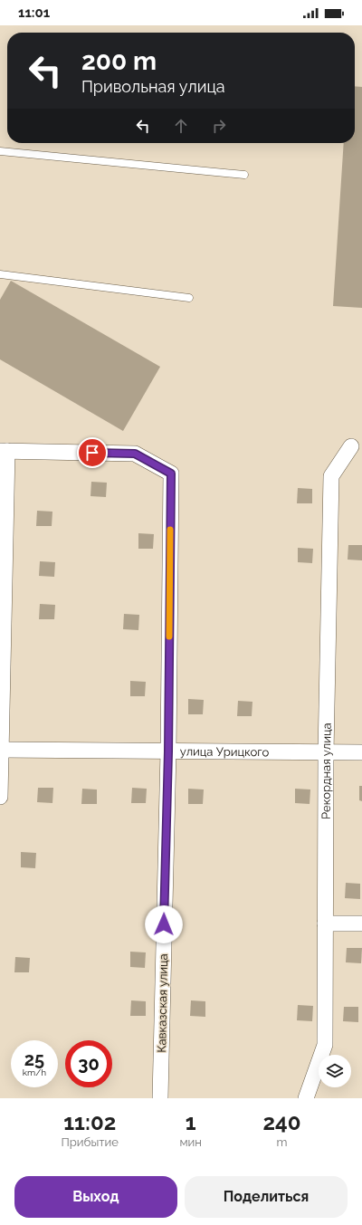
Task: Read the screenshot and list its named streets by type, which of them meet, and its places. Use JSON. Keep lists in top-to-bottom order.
{
  "streets": {
    "street": ["улица Урицкого", "Рекордная улица", "Кавказская улица"]
  },
  "crossings": [
    ["улица Урицкого", "Рекордная улица"],
    ["улица Урицкого", "Кавказская улица"]
  ],
  "page": {
    "status": "11:01",
    "turn": ["200 m", "Привольная улица"],
    "speed": "25 km/h",
    "limit": "30",
    "eta": [
      "11:02",
      "Прибытие",
      "1",
      "мин",
      "240",
      "m"
    ],
    "buttons": ["Выход", "Поделиться"]
  }
}
